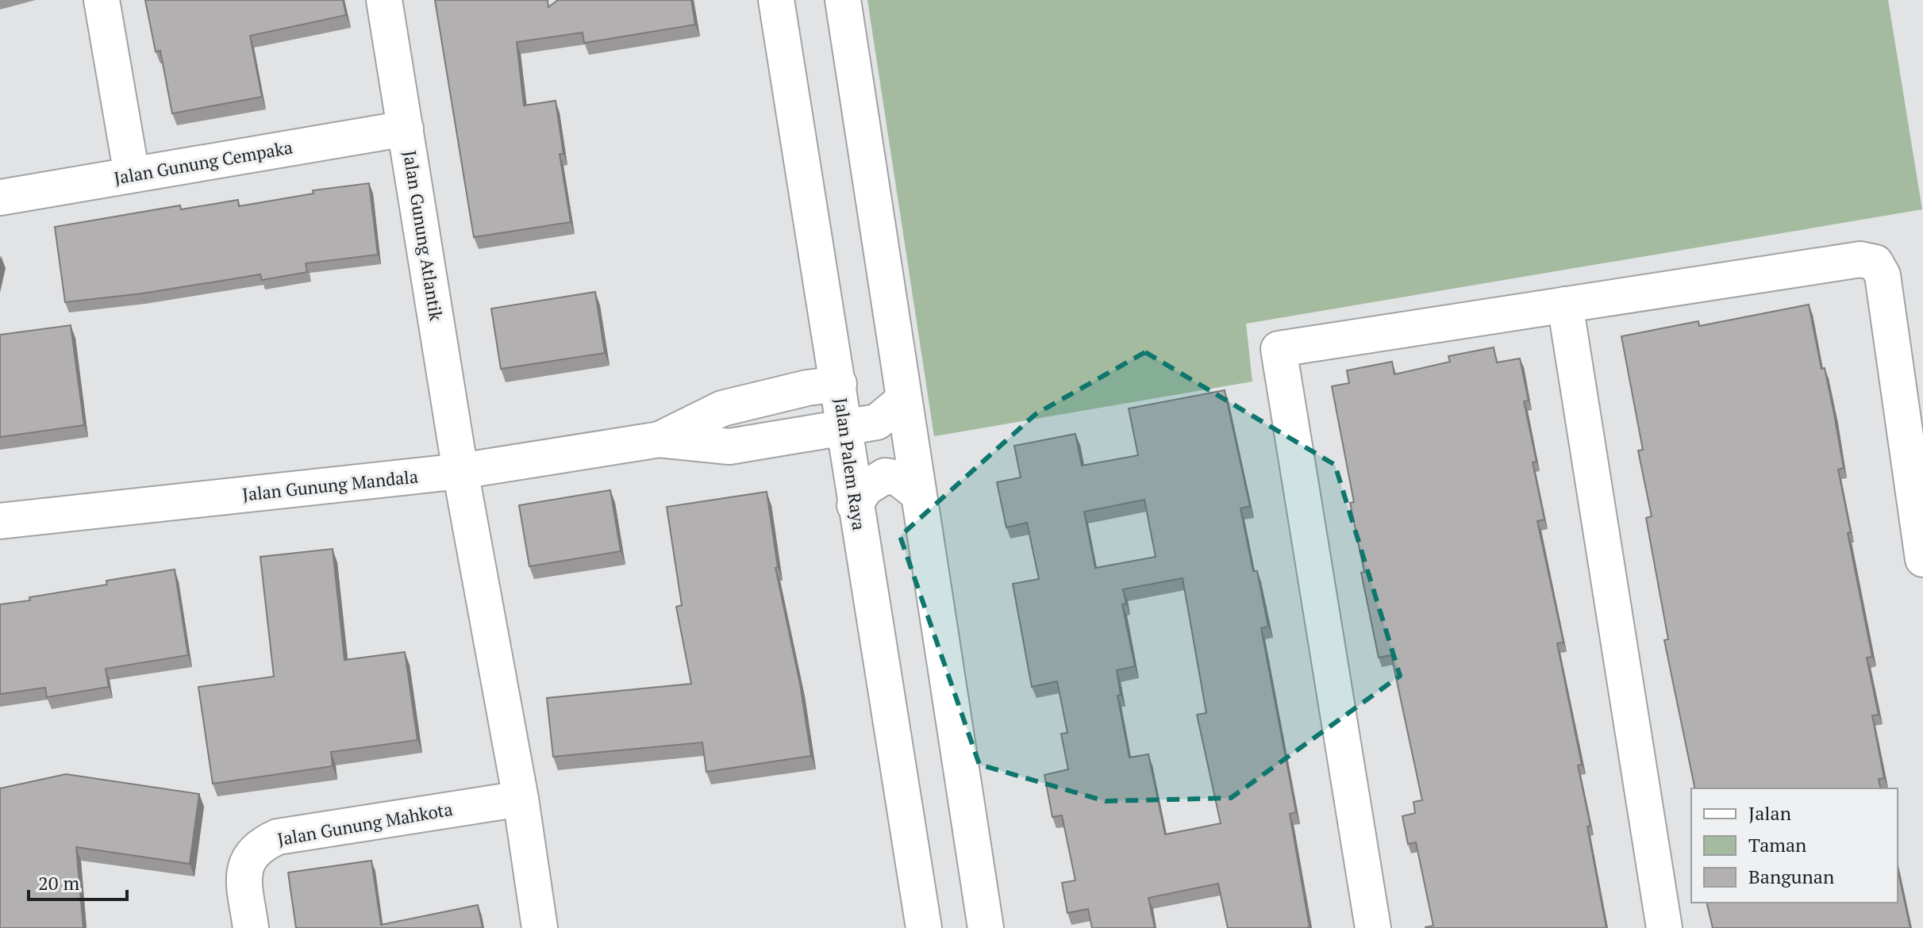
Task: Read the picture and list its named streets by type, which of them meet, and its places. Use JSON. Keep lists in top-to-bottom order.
{
  "streets": {
    "street": [
      "Jalan Gunung Cempaka",
      "Jalan Gunung Atlantik",
      "Jalan Palem Raya",
      "Jalan Gunung Mandala",
      "Jalan Gunung Mahkota"
    ]
  },
  "crossings": [
    ["Jalan Gunung Cempaka", "Jalan Gunung Atlantik"],
    ["Jalan Gunung Atlantik", "Jalan Gunung Mandala"],
    ["Jalan Palem Raya", "Jalan Gunung Mandala"]
  ],
  "legend": ["Jalan", "Taman", "Bangunan"],
  "scale_bar": "20 m"
}
